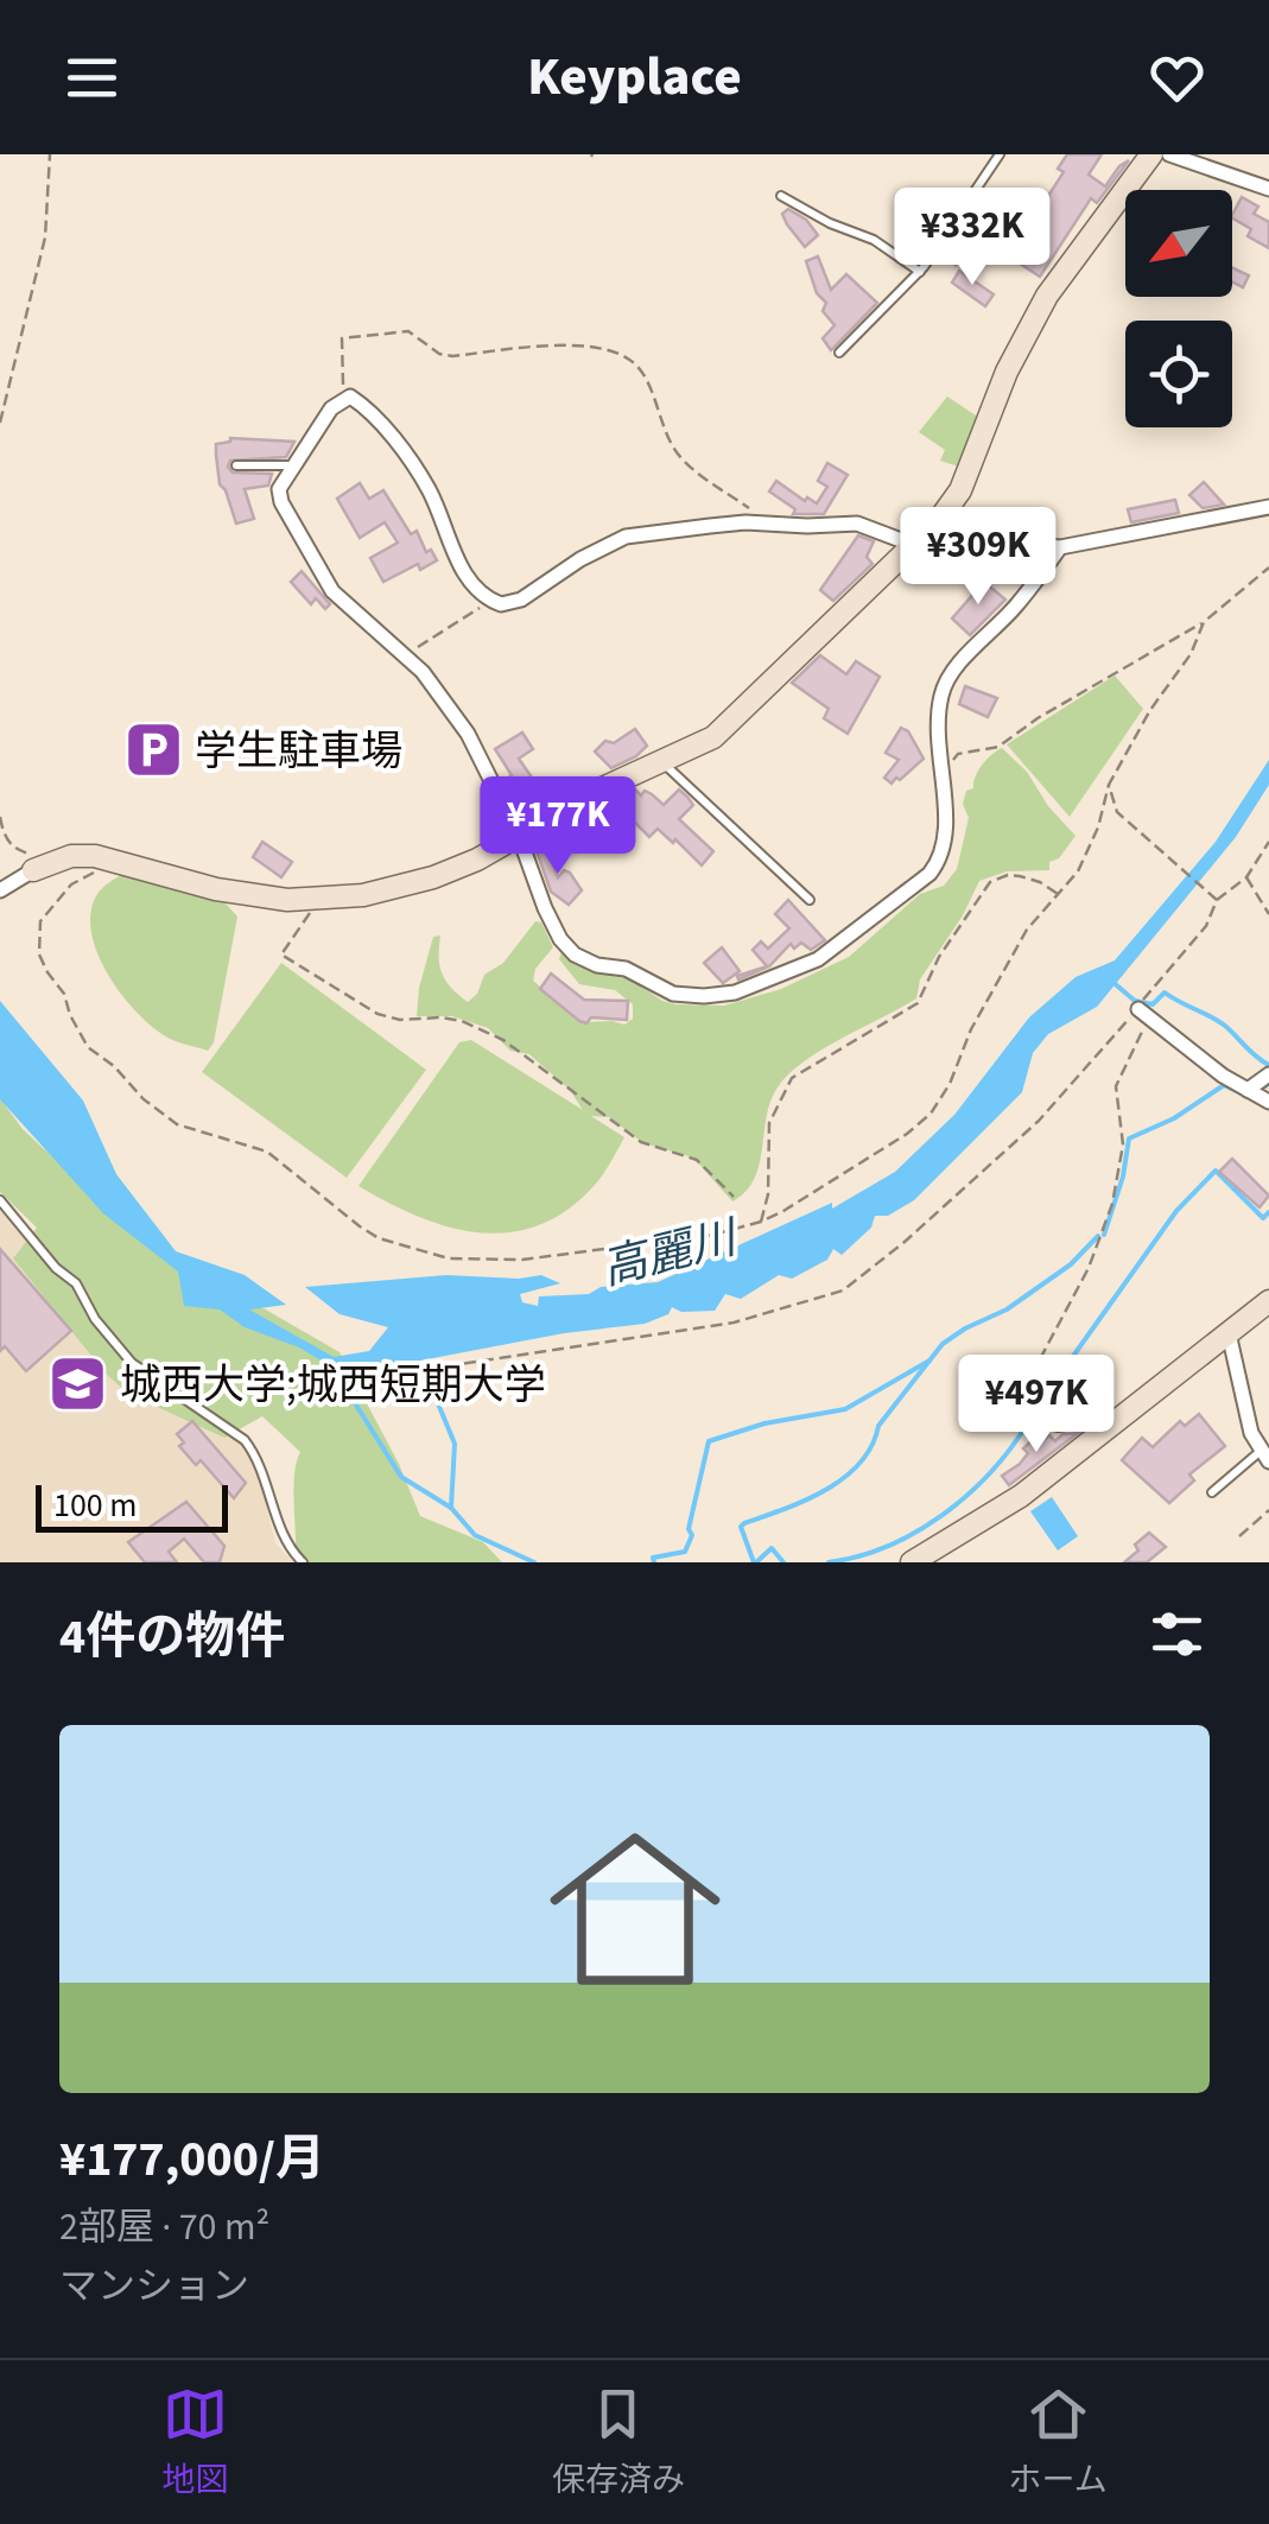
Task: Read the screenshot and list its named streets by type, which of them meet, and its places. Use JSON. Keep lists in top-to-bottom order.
{
  "water": ["高麗川"],
  "places": {
    "parking": ["学生駐車場"],
    "school or university": ["城西大学;城西短期大学"]
  },
  "scale_bar": "100 m",
  "north": "bottom left",
  "page": {
    "header": "Keyplace",
    "price": [
      "¥332K",
      "¥309K",
      "¥177K",
      "¥497K"
    ],
    "scale": "100 m",
    "heading": "4件の物件",
    "list": [
      {
        "name": "¥177,000/月",
        "note": "2部屋 · 70 m² · マンション"
      }
    ],
    "tabs": ["地図", "保存済み", "ホーム"]
  }
}
